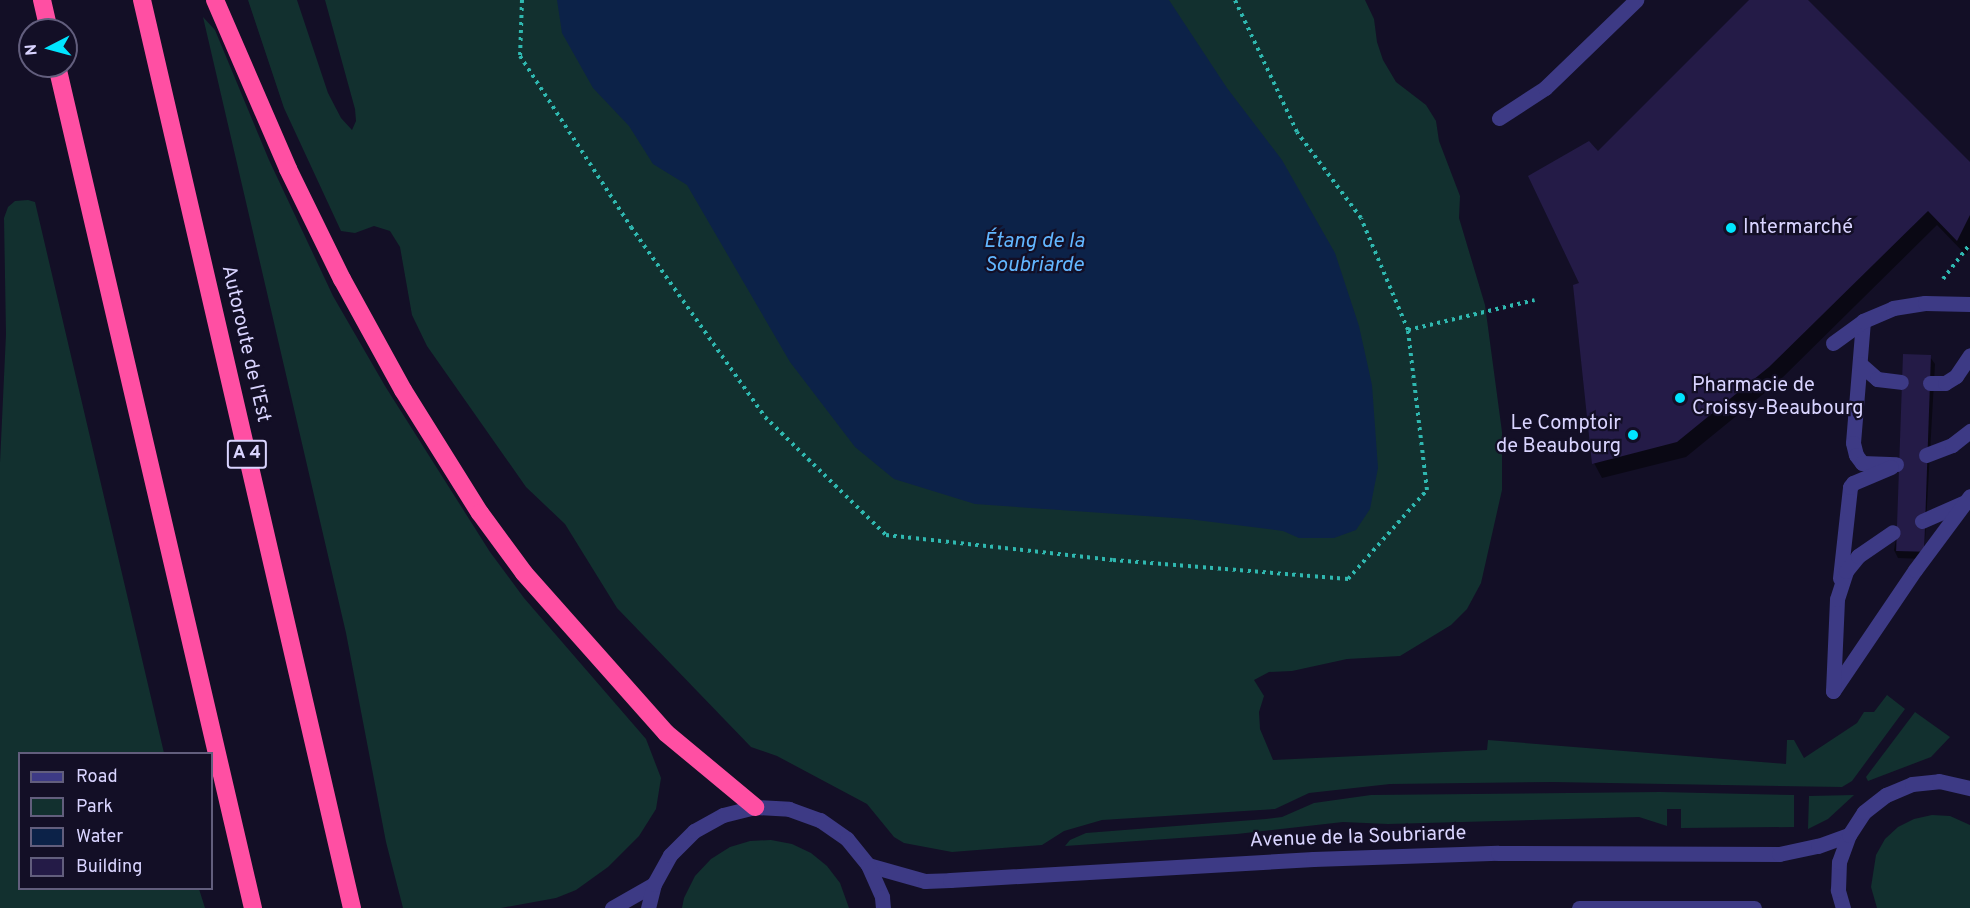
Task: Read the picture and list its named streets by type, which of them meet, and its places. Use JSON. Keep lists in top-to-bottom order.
{
  "streets": {
    "highway": ["Autoroute de l’Est", "A 4"],
    "street": ["Avenue de la Soubriarde"]
  },
  "water": ["Étang de la Soubriarde"],
  "places": ["Intermarché", "Pharmacie de Croissy-Beaubourg", "Le Comptoir de Beaubourg"],
  "legend": [
    "Road",
    "Park",
    "Water",
    "Building"
  ],
  "north": "left"
}
